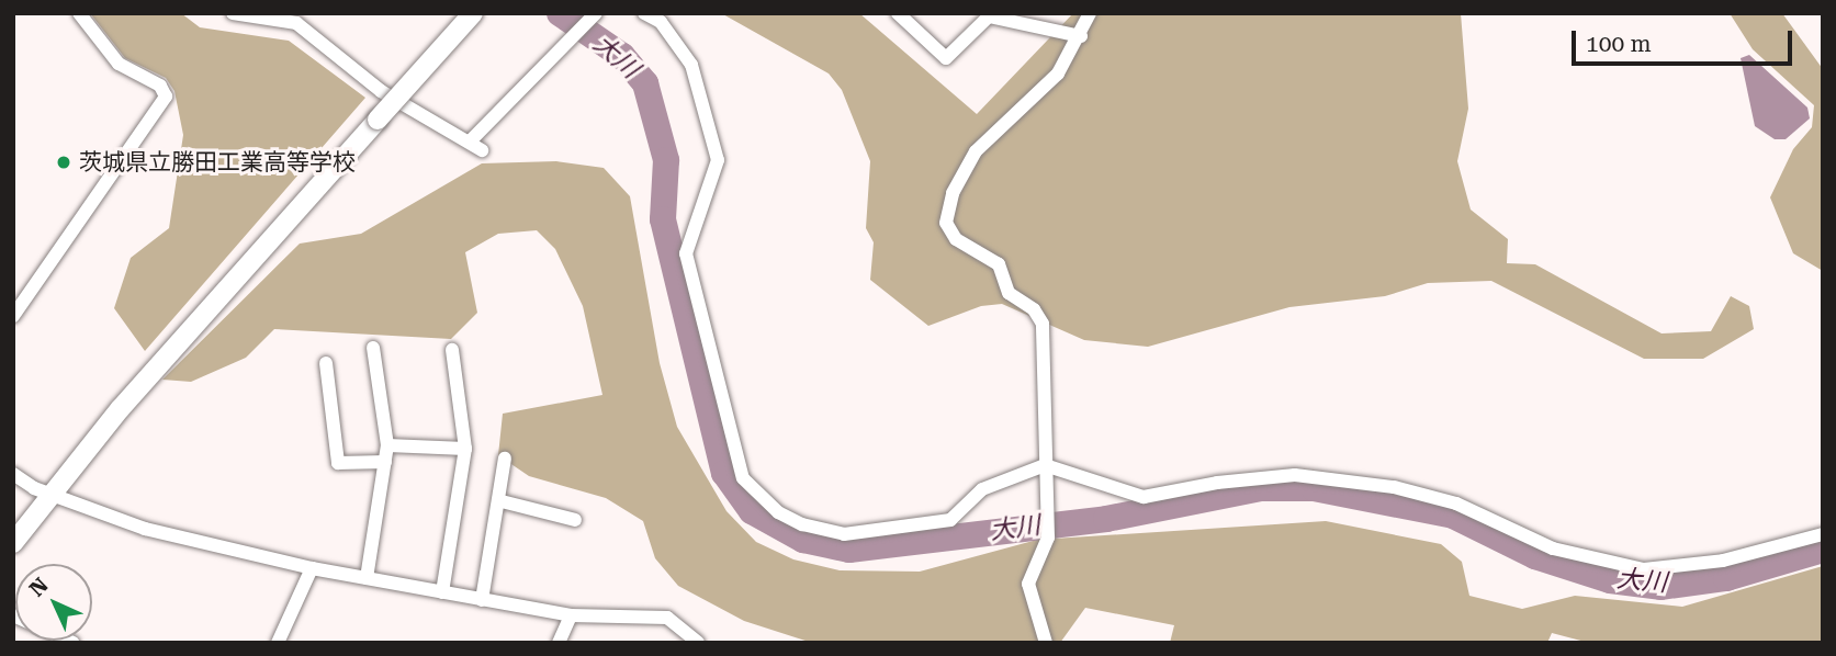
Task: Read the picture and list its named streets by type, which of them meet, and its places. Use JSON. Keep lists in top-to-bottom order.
{
  "water": ["大川"],
  "places": ["茨城県立勝田工業高等学校"],
  "scale_bar": "100 m",
  "north": "top left"
}
